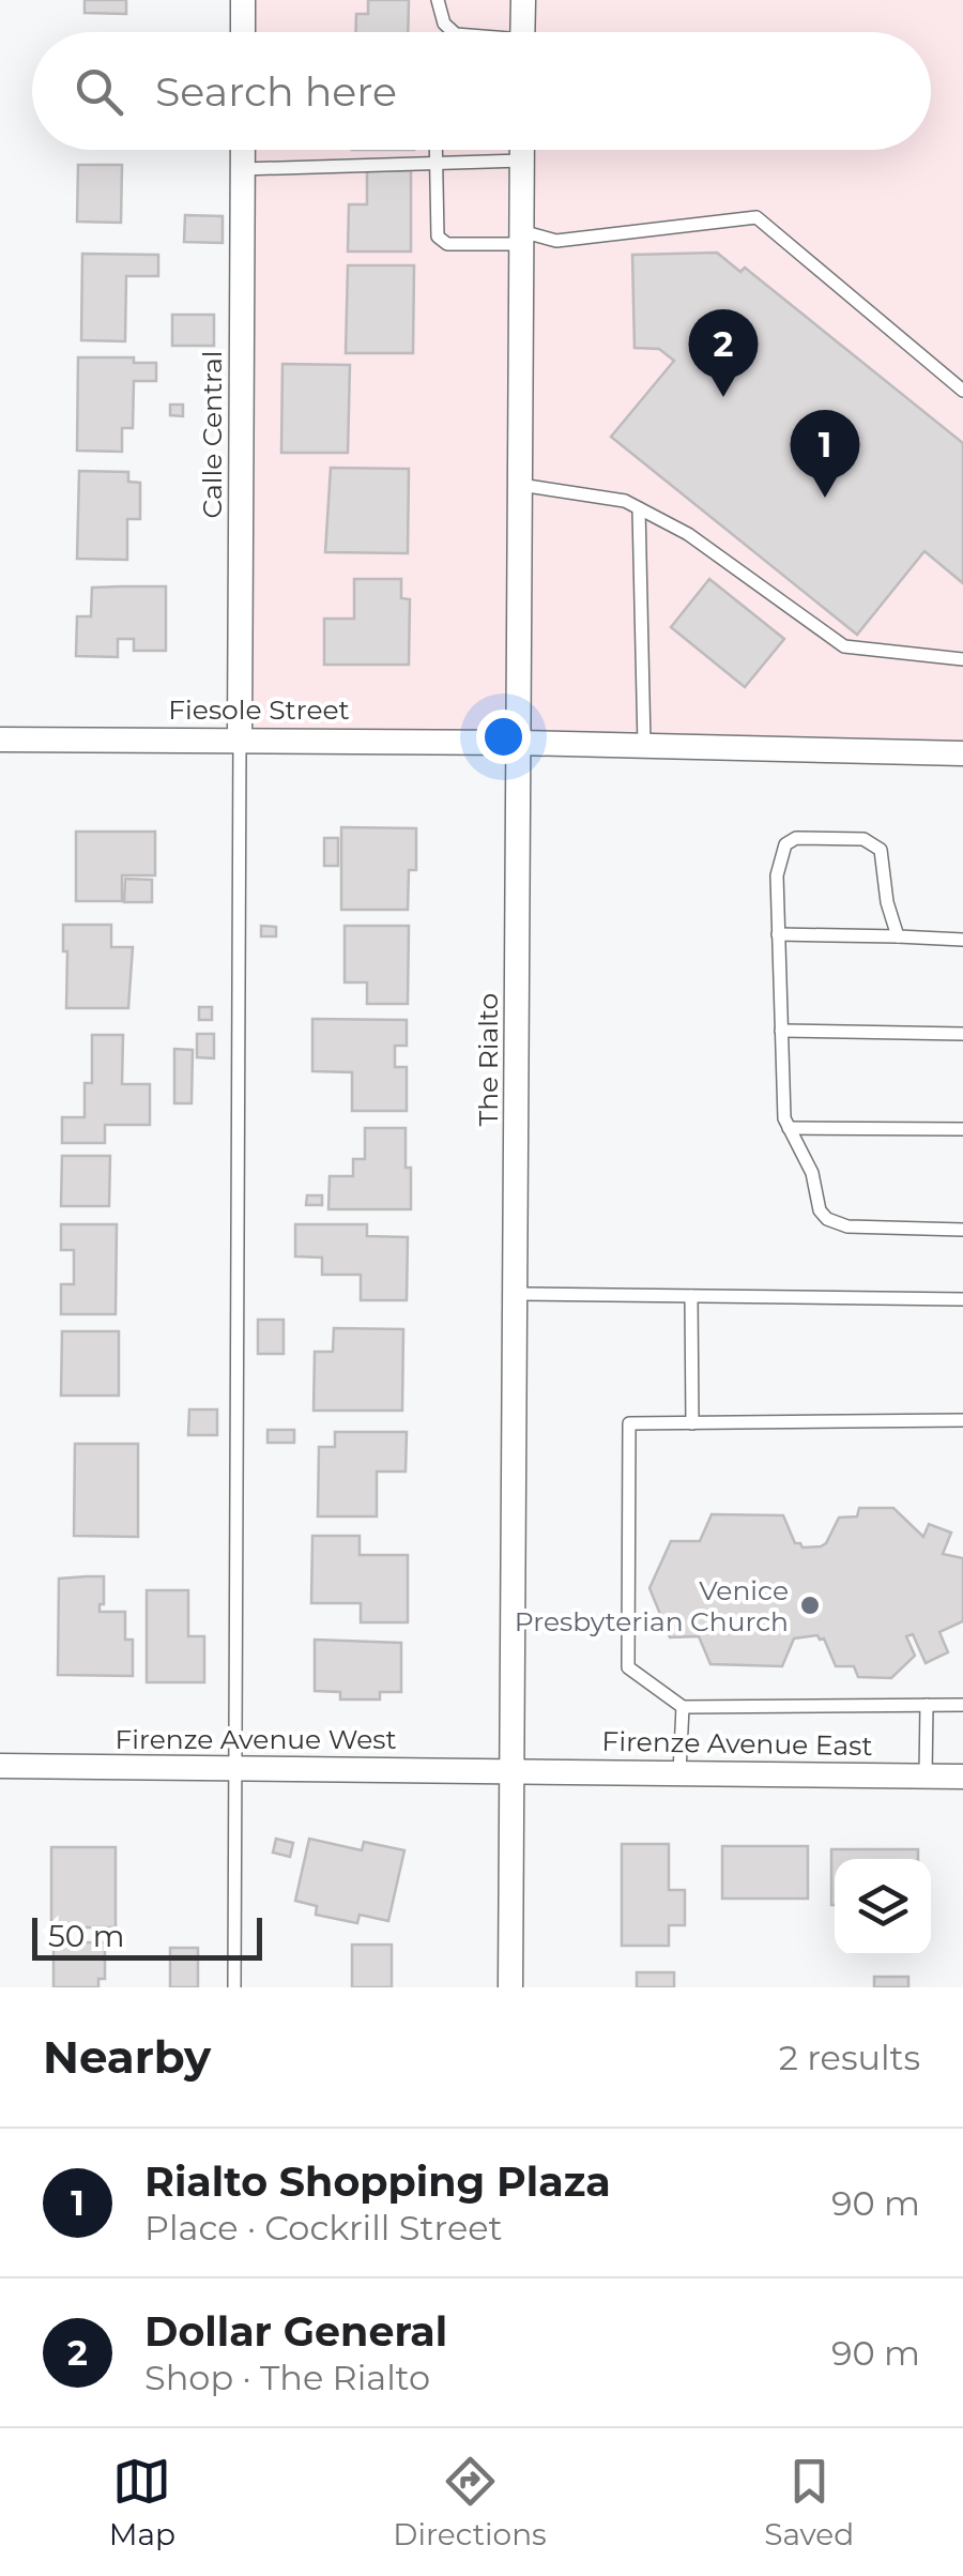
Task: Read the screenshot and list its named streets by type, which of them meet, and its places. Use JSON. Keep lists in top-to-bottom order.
{
  "streets": {
    "street": [
      "Calle Central",
      "Fiesole Street",
      "The Rialto",
      "Firenze Avenue West",
      "Firenze Avenue East"
    ]
  },
  "crossings": [
    ["Calle Central", "Fiesole Street"],
    ["Fiesole Street", "The Rialto"],
    ["The Rialto", "Firenze Avenue West"],
    ["The Rialto", "Firenze Avenue East"],
    ["Firenze Avenue West", "Firenze Avenue East"]
  ],
  "places": ["Venice Presbyterian Church"],
  "scale_bar": "50 m",
  "page": {
    "search": "Search here",
    "pins": ["2", "1"],
    "scale": "50 m",
    "heading": ["Nearby", "2 results"],
    "list": [
      {
        "mark": "1",
        "name": "Rialto Shopping Plaza",
        "note": "Place · Cockrill Street",
        "value": "90 m"
      },
      {
        "mark": "2",
        "name": "Dollar General",
        "note": "Shop · The Rialto",
        "value": "90 m"
      }
    ],
    "nav": ["Map", "Directions", "Saved"]
  }
}
